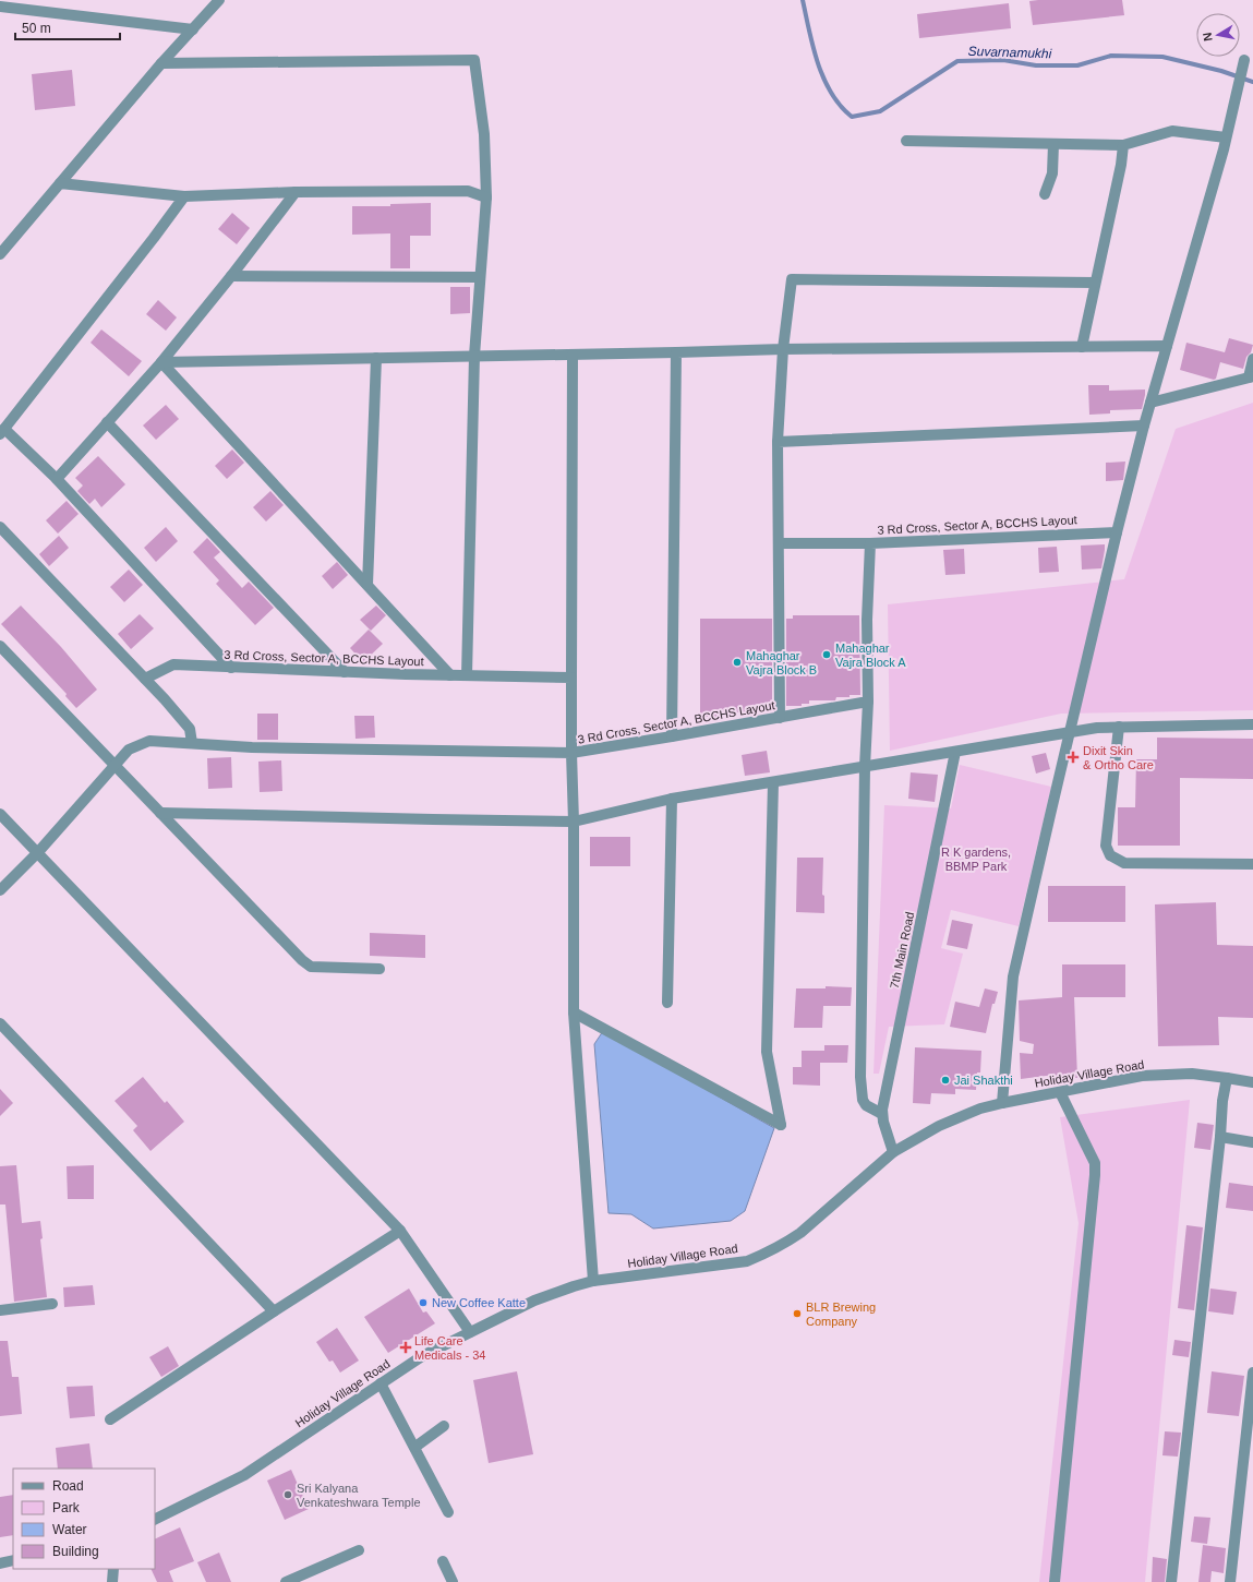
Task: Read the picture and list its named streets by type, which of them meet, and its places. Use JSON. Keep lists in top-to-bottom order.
{
  "streets": {
    "street": ["3 Rd Cross, Sector A, BCCHS Layout", "7th Main Road", "Holiday Village Road"]
  },
  "crossings": [
    ["7th Main Road", "Holiday Village Road"]
  ],
  "water": ["Suvarnamukhi"],
  "parks": ["R K gardens, BBMP Park"],
  "places": {
    "other": [
      "Mahaghar Vajra Block A",
      "Mahaghar Vajra Block B",
      "Jai Shakthi",
      "New Coffee Katte",
      "BLR Brewing Company",
      "Sri Kalyana Venkateshwara Temple"
    ],
    "health": ["Dixit Skin & Ortho Care", "Life Care Medicals - 34"]
  },
  "legend": [
    "Road",
    "Park",
    "Water",
    "Building"
  ],
  "scale_bar": "50 m",
  "north": "left"
}
